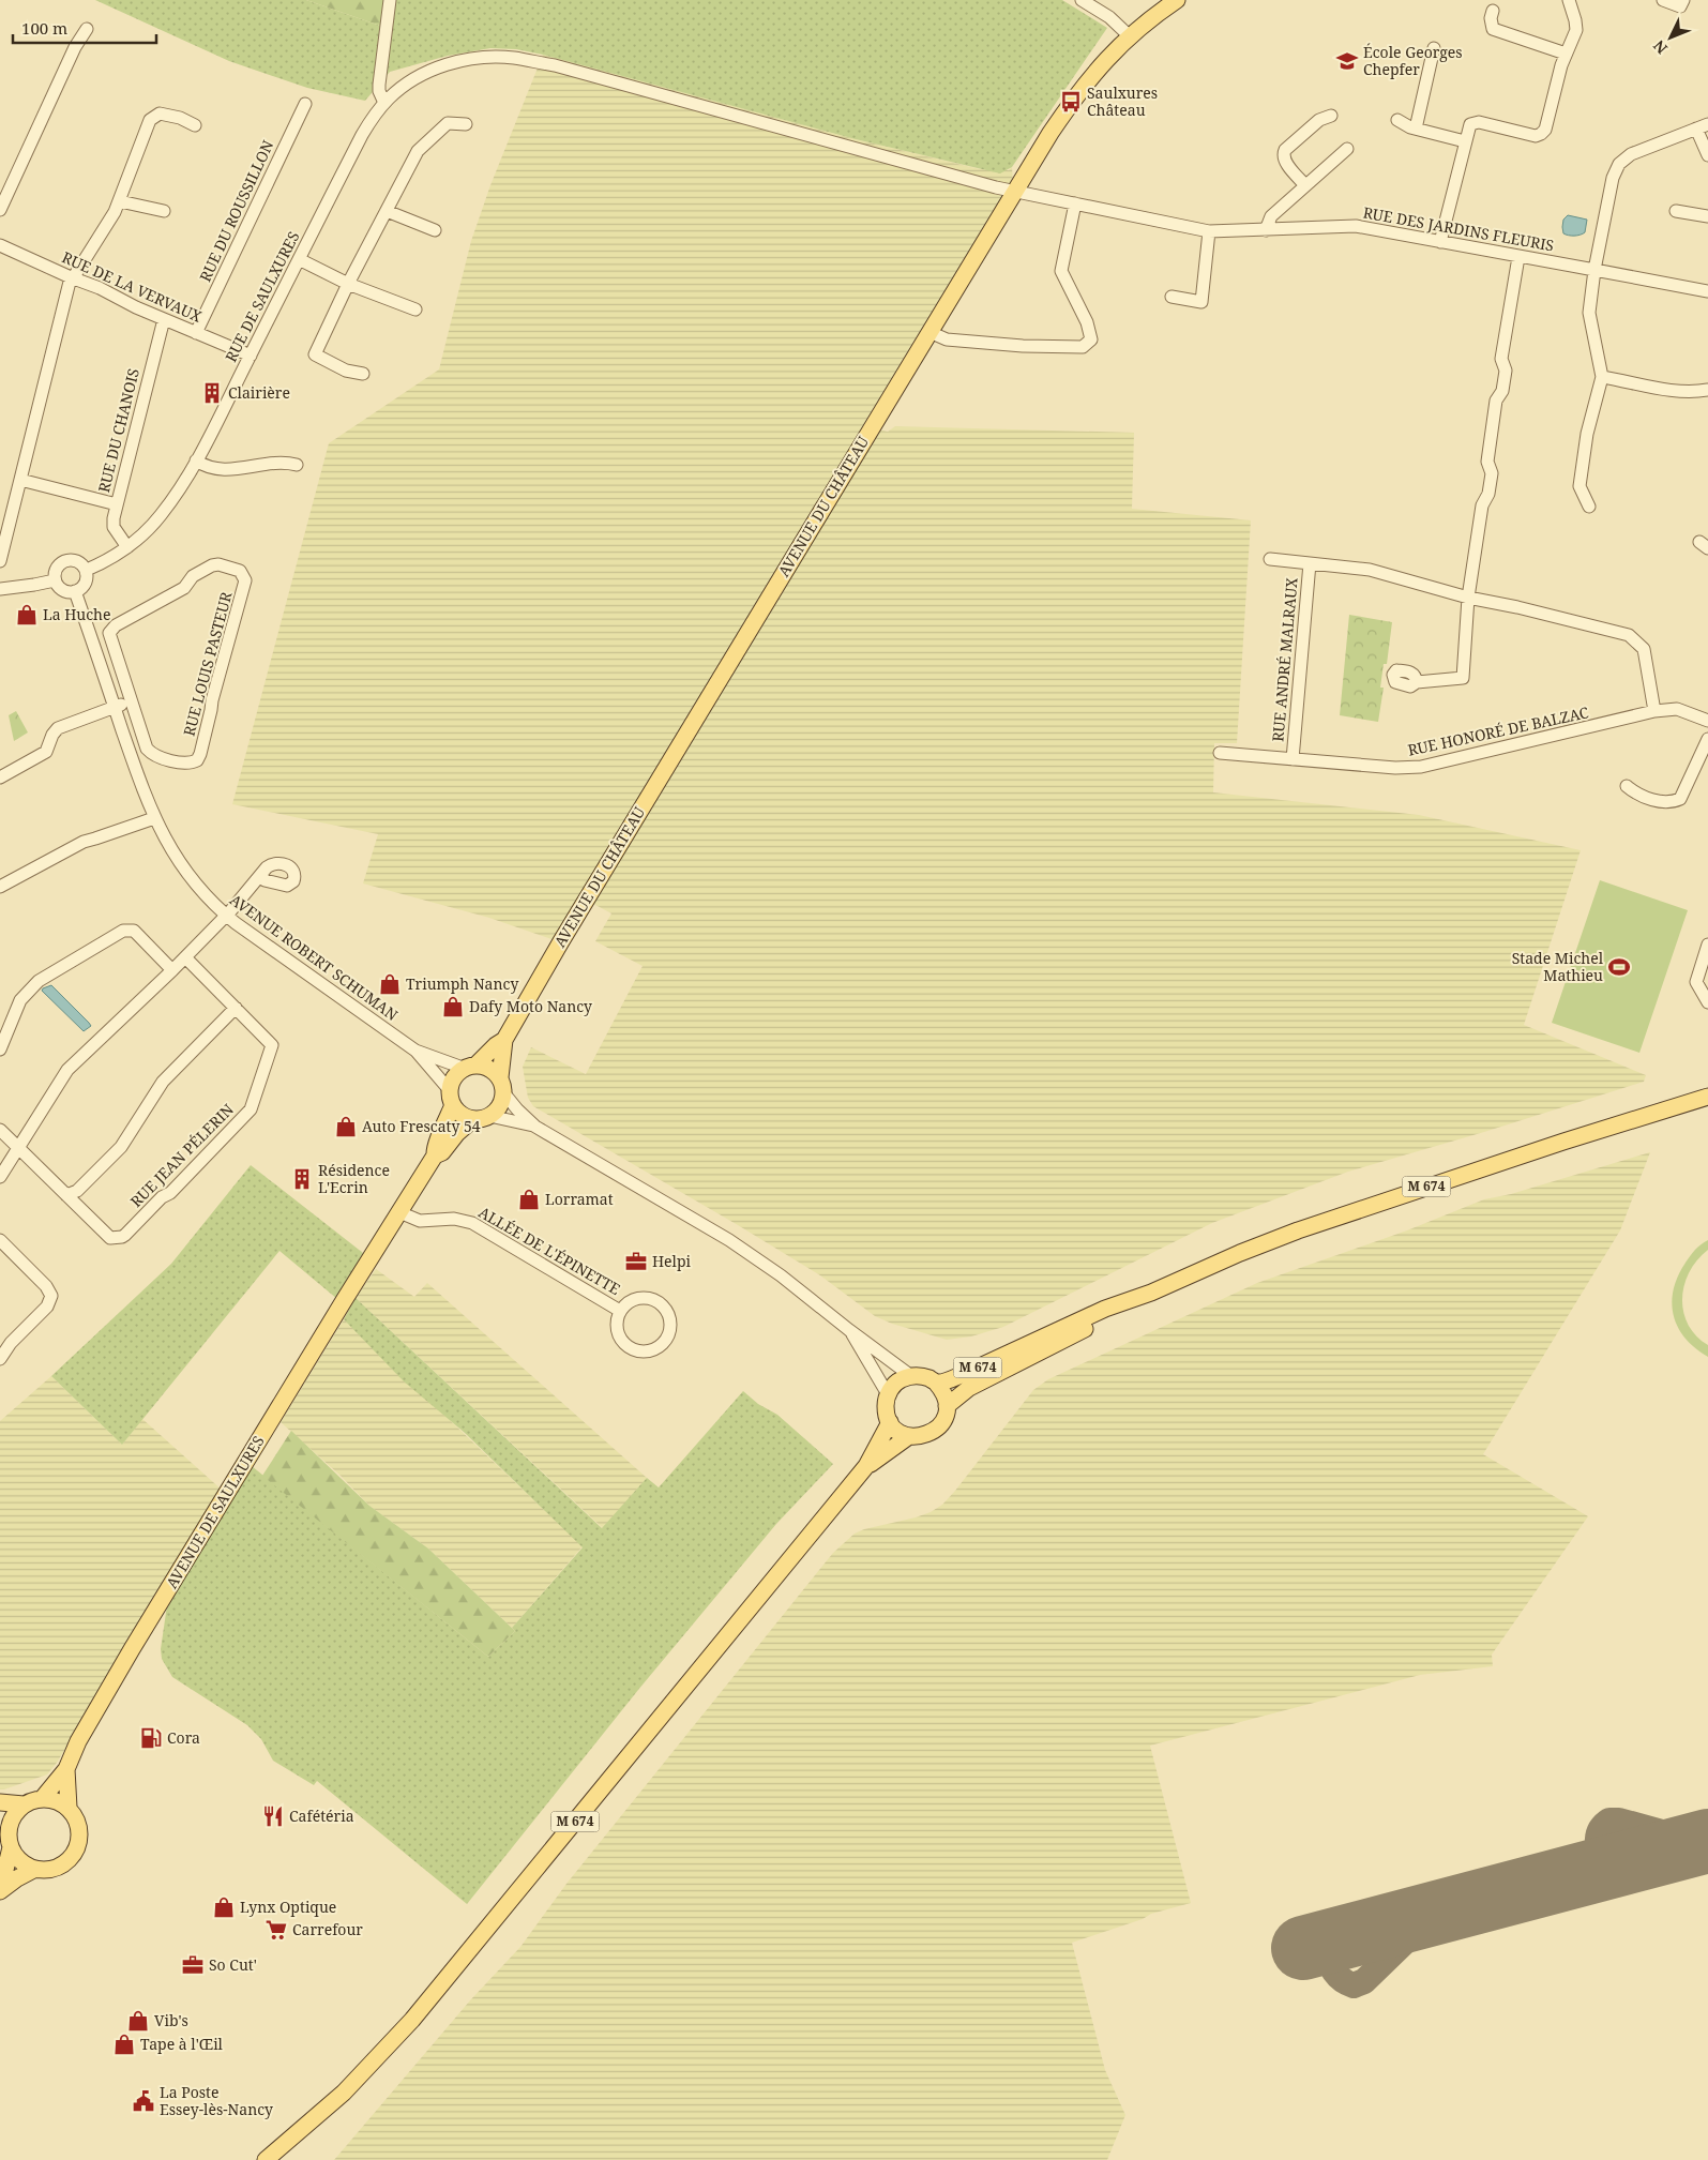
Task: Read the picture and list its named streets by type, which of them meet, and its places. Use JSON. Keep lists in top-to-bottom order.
{
  "streets": {
    "main road": ["AVENUE DU CHÂTEAU", "M 674", "AVENUE DE SAULXURES"],
    "street": [
      "RUE DU ROUSSILLON",
      "RUE DES JARDINS FLEURIS",
      "RUE DE LA VERVAUX",
      "RUE DE SAULXURES",
      "RUE DU CHANOIS",
      "RUE ANDRÉ MALRAUX",
      "RUE LOUIS PASTEUR",
      "RUE HONORÉ DE BALZAC",
      "AVENUE ROBERT SCHUMAN",
      "RUE JEAN PÉLERIN",
      "ALLÉE DE L'ÉPINETTE"
    ]
  },
  "crossings": [
    ["RUE DU ROUSSILLON", "RUE DE LA VERVAUX"],
    ["RUE DES JARDINS FLEURIS", "RUE DE SAULXURES"],
    ["RUE DES JARDINS FLEURIS", "AVENUE DU CHÂTEAU"],
    ["RUE DE LA VERVAUX", "RUE DE SAULXURES"],
    ["RUE DE LA VERVAUX", "RUE DU CHANOIS"],
    ["RUE DE SAULXURES", "RUE DU CHANOIS"],
    ["RUE DE SAULXURES", "AVENUE ROBERT SCHUMAN"],
    ["AVENUE DU CHÂTEAU", "AVENUE ROBERT SCHUMAN"],
    ["RUE ANDRÉ MALRAUX", "RUE HONORÉ DE BALZAC"],
    ["ALLÉE DE L'ÉPINETTE", "AVENUE DE SAULXURES"]
  ],
  "places": {
    "school or university": ["École Georges Chepfer"],
    "bus stop": ["Saulxures Château"],
    "building": ["Clairière", "Résidence L'Ecrin"],
    "shop": [
      "La Huche",
      "Triumph Nancy",
      "Dafy Moto Nancy",
      "Auto Frescaty 54",
      "Lorramat",
      "Lynx Optique",
      "Vib's",
      "Tape à l'Œil"
    ],
    "sports": ["Stade Michel Mathieu"],
    "office": ["Helpi", "So Cut'"],
    "fuel station": ["Cora"],
    "restaurant": ["Cafétéria"],
    "supermarket": ["Carrefour"],
    "public building": ["La Poste Essey-lès-Nancy"]
  },
  "scale_bar": "100 m",
  "north": "bottom left"
}
